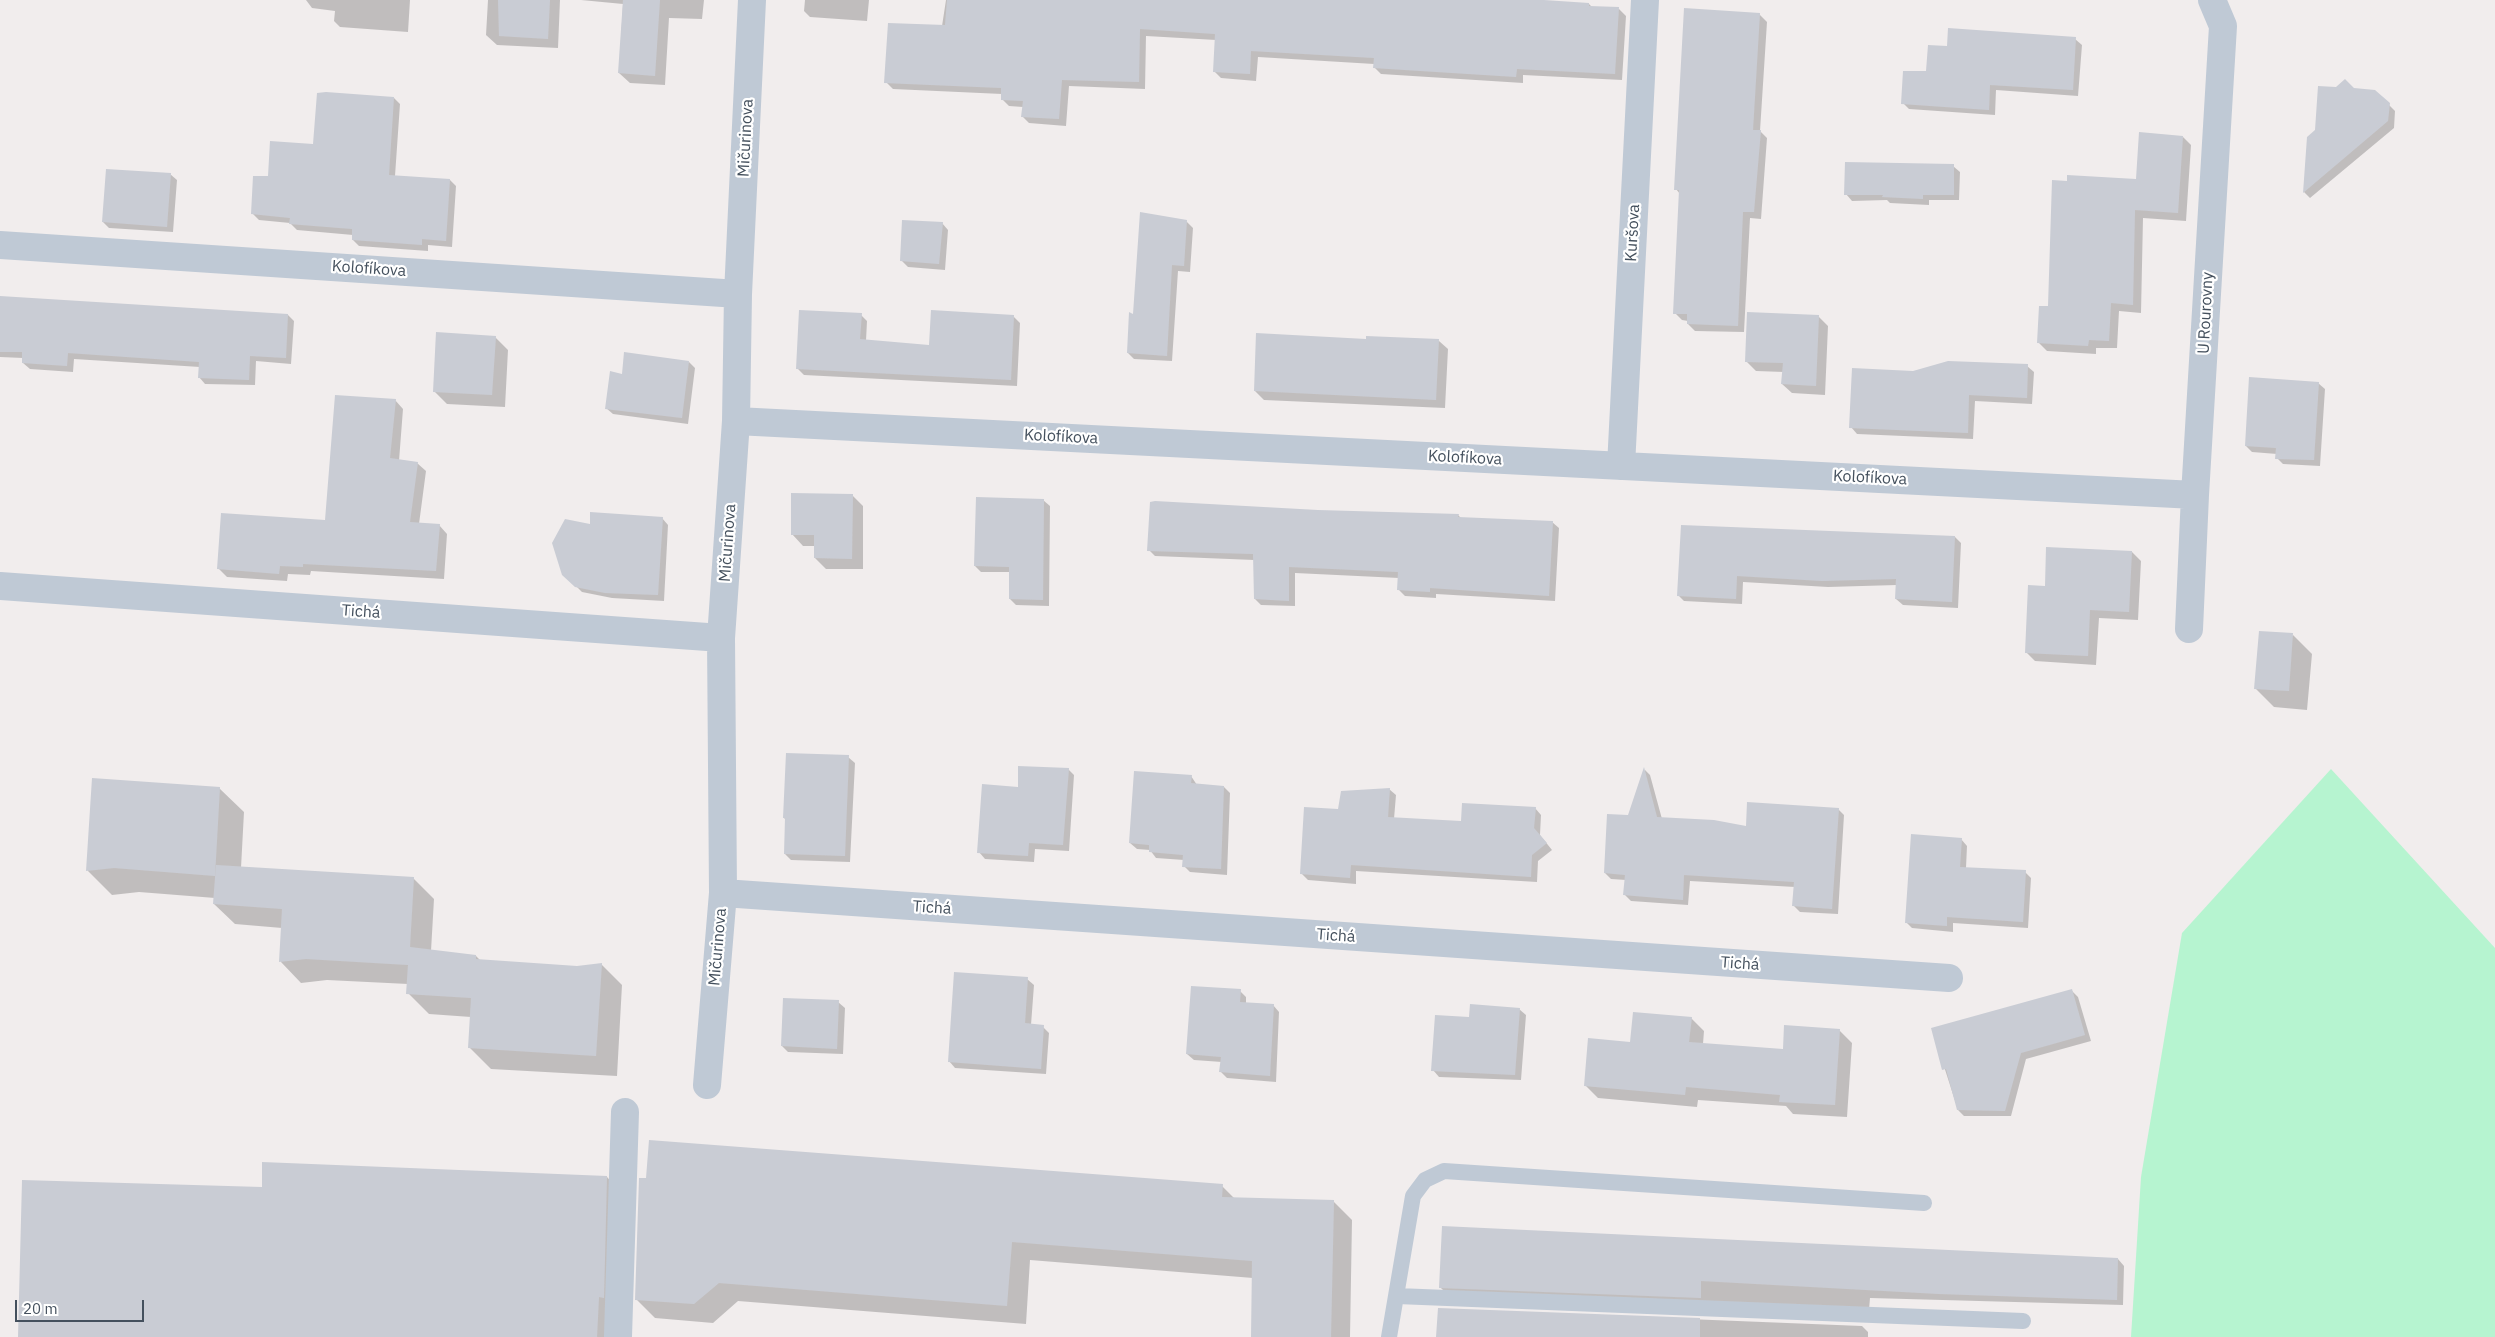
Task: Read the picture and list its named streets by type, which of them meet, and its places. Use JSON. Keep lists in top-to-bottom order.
{
  "streets": {
    "street": [
      "Mičurinova",
      "Kuršova",
      "Kolofíkova",
      "U Rourovny",
      "Tichá"
    ]
  },
  "crossings": [
    ["Mičurinova", "Kolofíkova"],
    ["Mičurinova", "Tichá"],
    ["Kuršova", "Kolofíkova"],
    ["Kolofíkova", "U Rourovny"]
  ],
  "scale_bar": "20 m"
}
